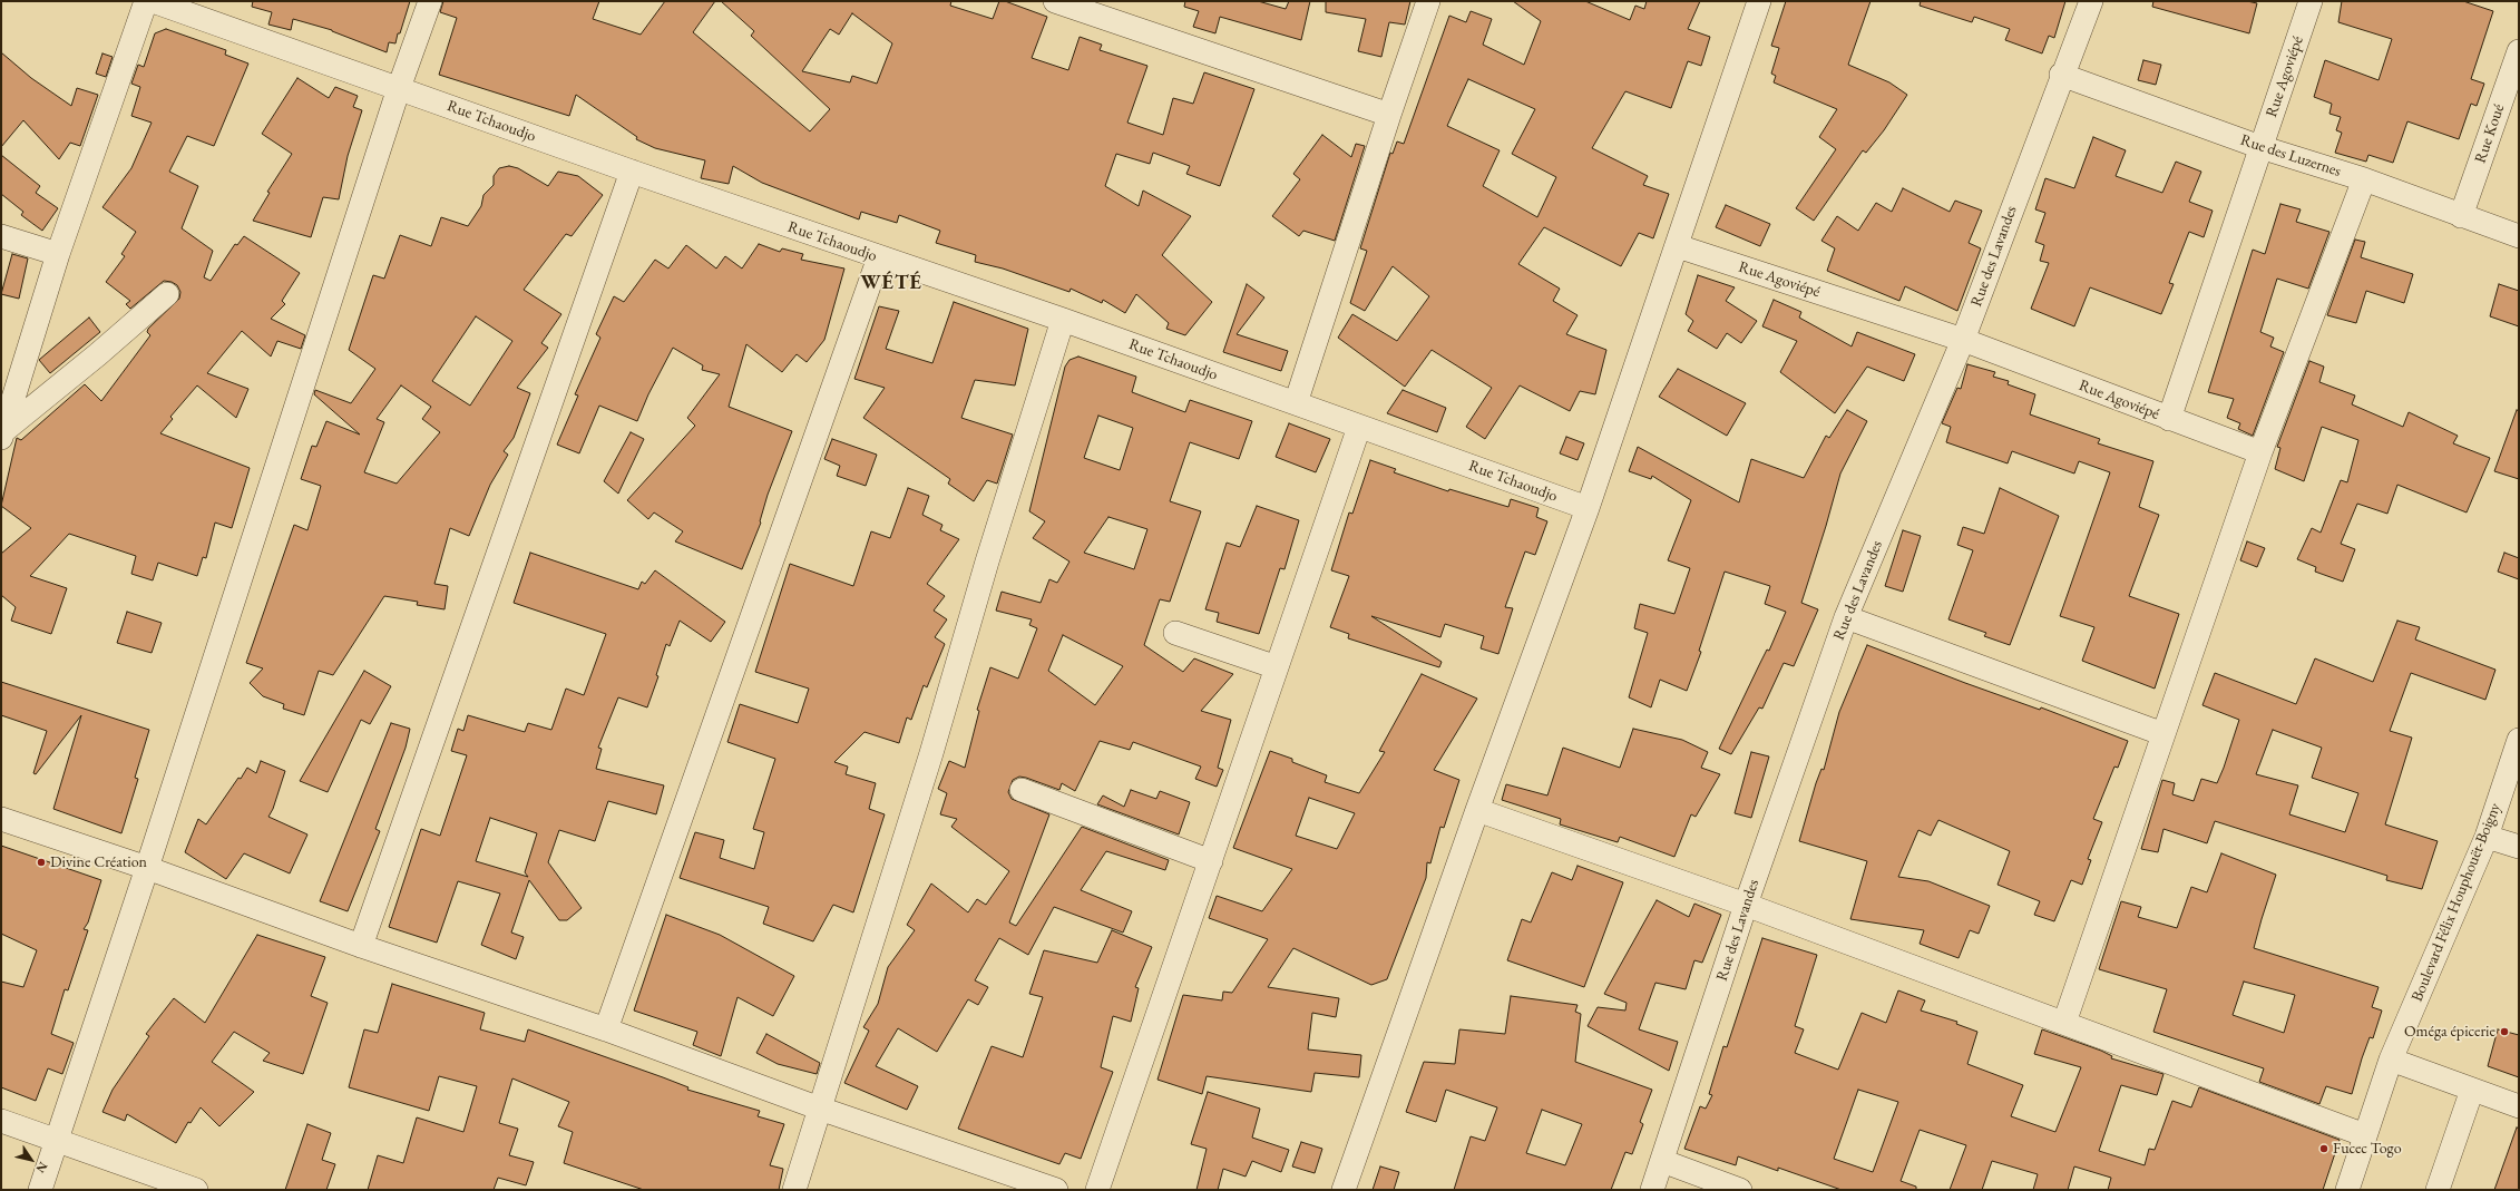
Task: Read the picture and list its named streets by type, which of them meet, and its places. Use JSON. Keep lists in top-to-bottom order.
{
  "streets": {
    "street": [
      "Rue Agoviépé",
      "Rue Tchaoudjo",
      "Rue Koué",
      "Rue des Luzernes",
      "Rue des Lavandes",
      "Boulevard Félix Houphouët-Boigny"
    ]
  },
  "crossings": [
    ["Rue Agoviépé", "Rue des Luzernes"],
    ["Rue Agoviépé", "Rue des Lavandes"],
    ["Rue Koué", "Rue des Luzernes"],
    ["Rue des Luzernes", "Rue des Lavandes"]
  ],
  "districts": ["WÉTÉ"],
  "places": ["Divine Création", "Oméga épicerie", "Fucec Togo"],
  "north": "bottom right"
}
